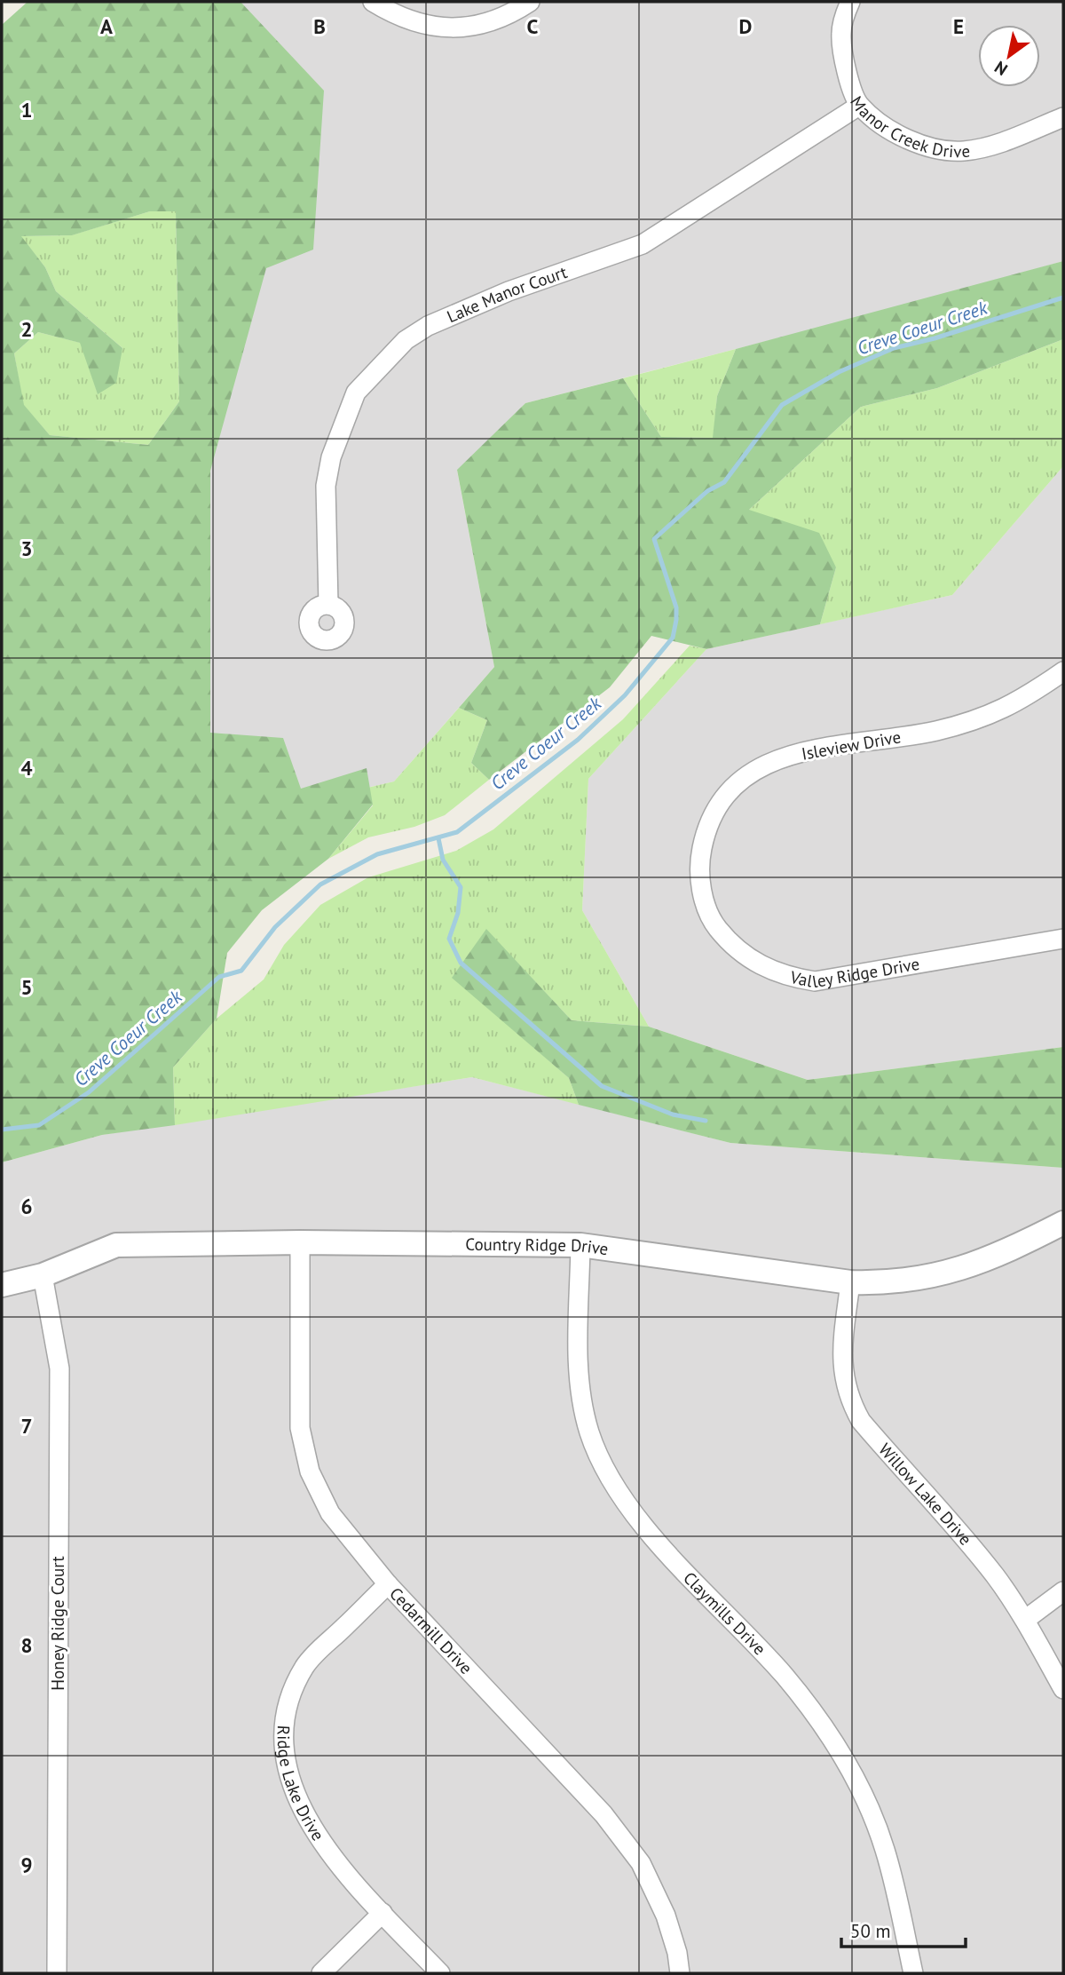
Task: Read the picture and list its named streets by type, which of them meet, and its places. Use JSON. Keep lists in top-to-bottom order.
{
  "streets": {
    "street": [
      "Manor Creek Drive",
      "Lake Manor Court",
      "Isleview Drive",
      "Valley Ridge Drive",
      "Country Ridge Drive",
      "Willow Lake Drive",
      "Claymills Drive",
      "Honey Ridge Court",
      "Cedarmill Drive",
      "Ridge Lake Drive"
    ]
  },
  "crossings": [
    ["Manor Creek Drive", "Lake Manor Court"],
    ["Isleview Drive", "Valley Ridge Drive"],
    ["Country Ridge Drive", "Willow Lake Drive"],
    ["Country Ridge Drive", "Claymills Drive"],
    ["Country Ridge Drive", "Honey Ridge Court"],
    ["Country Ridge Drive", "Cedarmill Drive"],
    ["Cedarmill Drive", "Ridge Lake Drive"]
  ],
  "water": ["Creve Coeur Creek"],
  "scale_bar": "50 m",
  "north": "bottom left",
  "grid": {
    "columns": [
      "A",
      "B",
      "C",
      "D",
      "E"
    ],
    "rows": [
      "1",
      "2",
      "3",
      "4",
      "5",
      "6",
      "7",
      "8",
      "9"
    ]
  }
}
